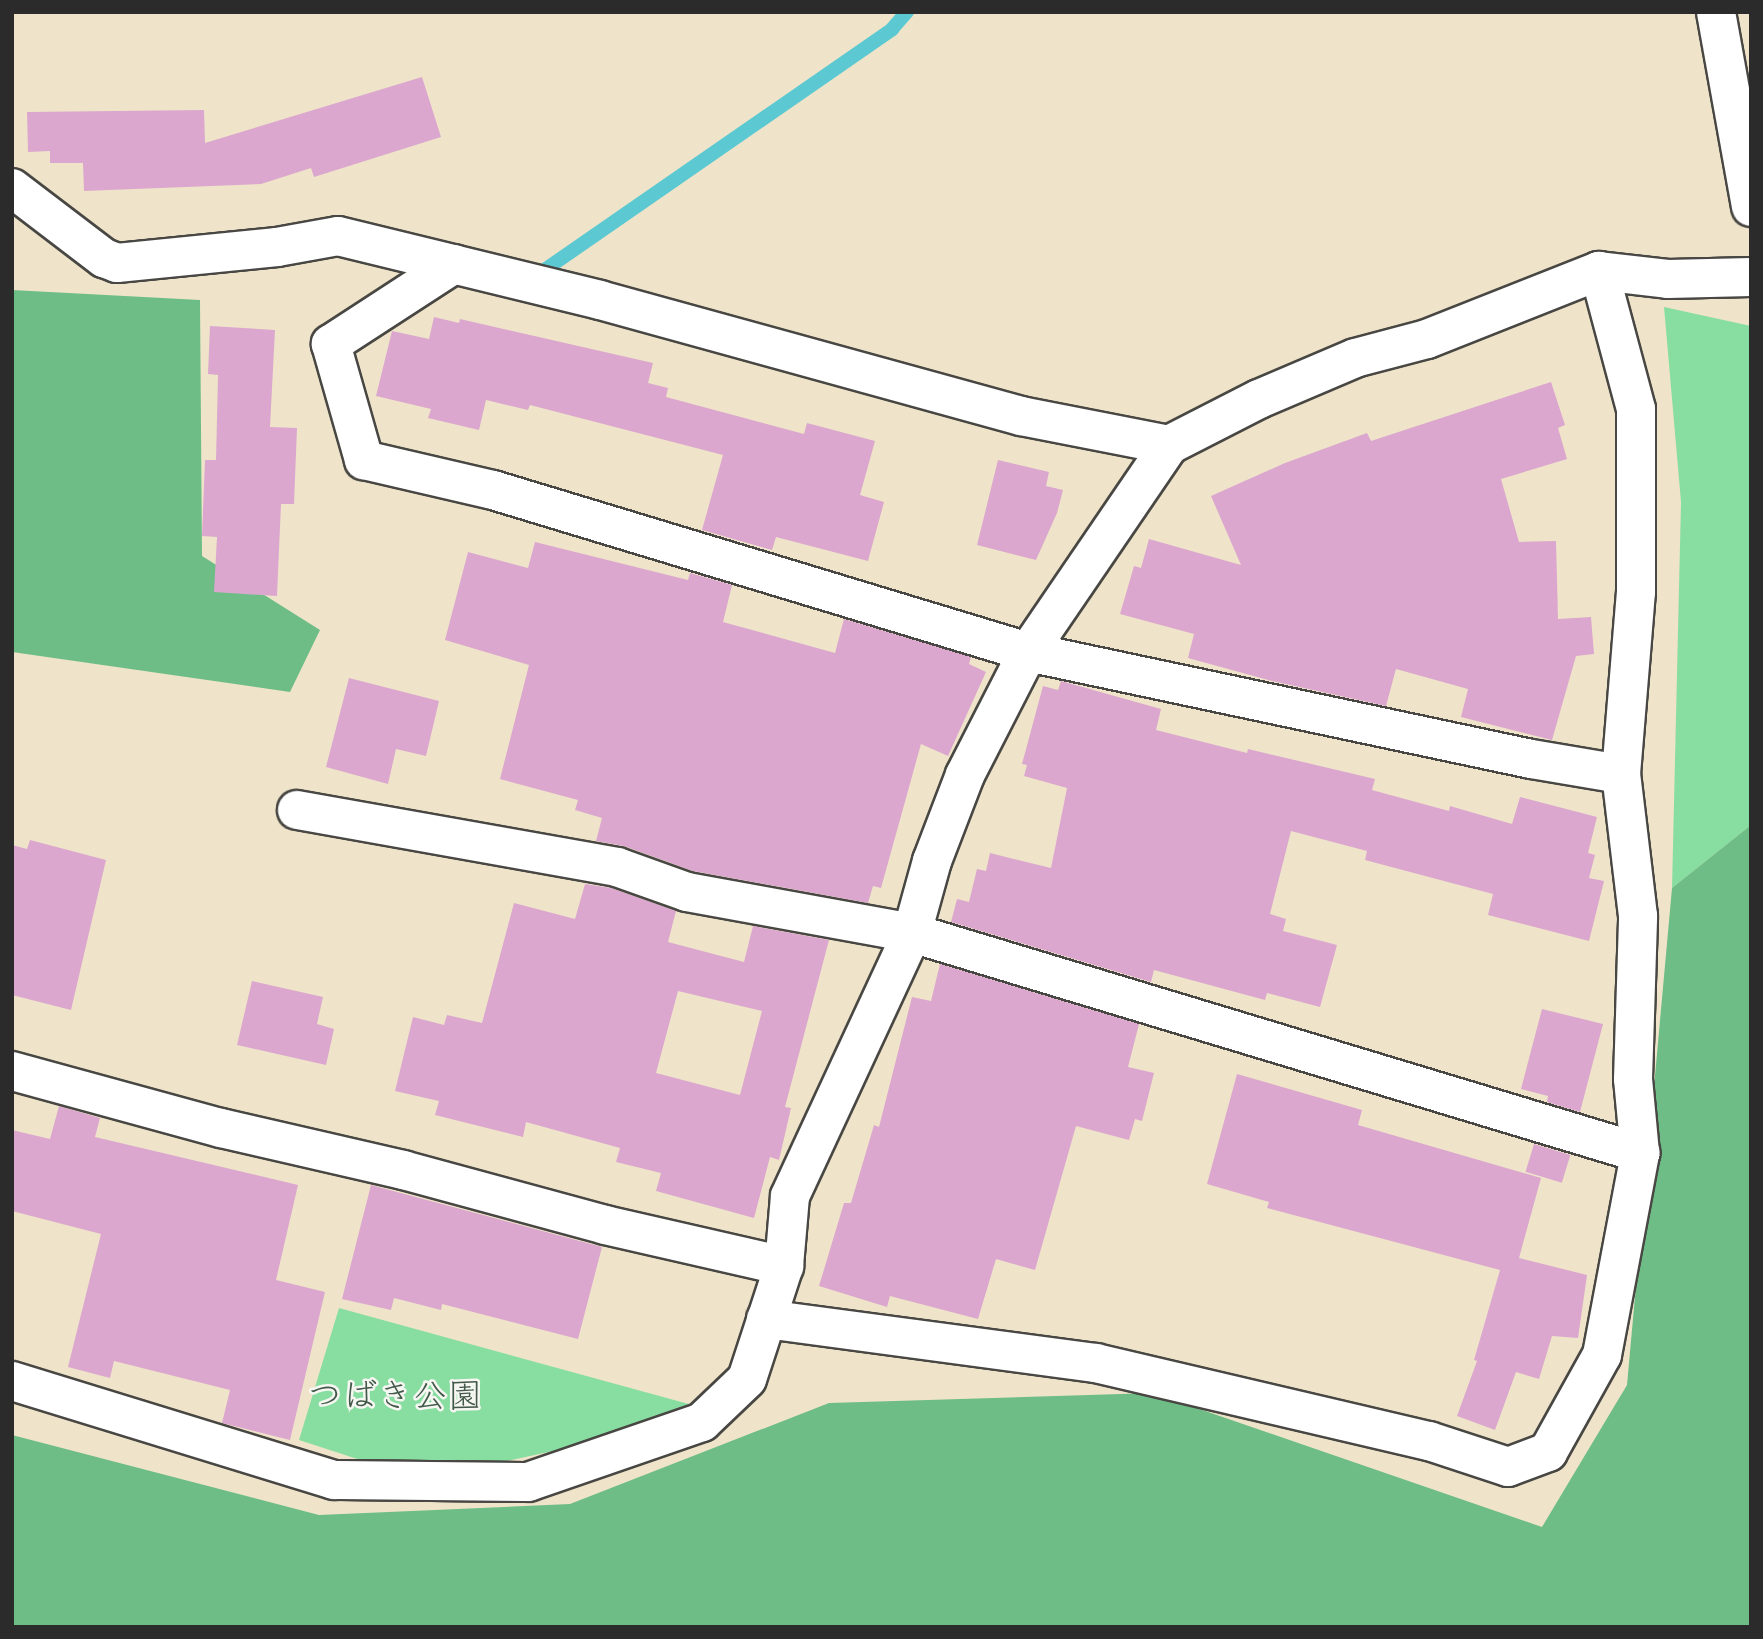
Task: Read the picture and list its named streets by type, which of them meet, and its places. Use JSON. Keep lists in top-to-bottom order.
{
  "parks": ["つばき公園"]
}
